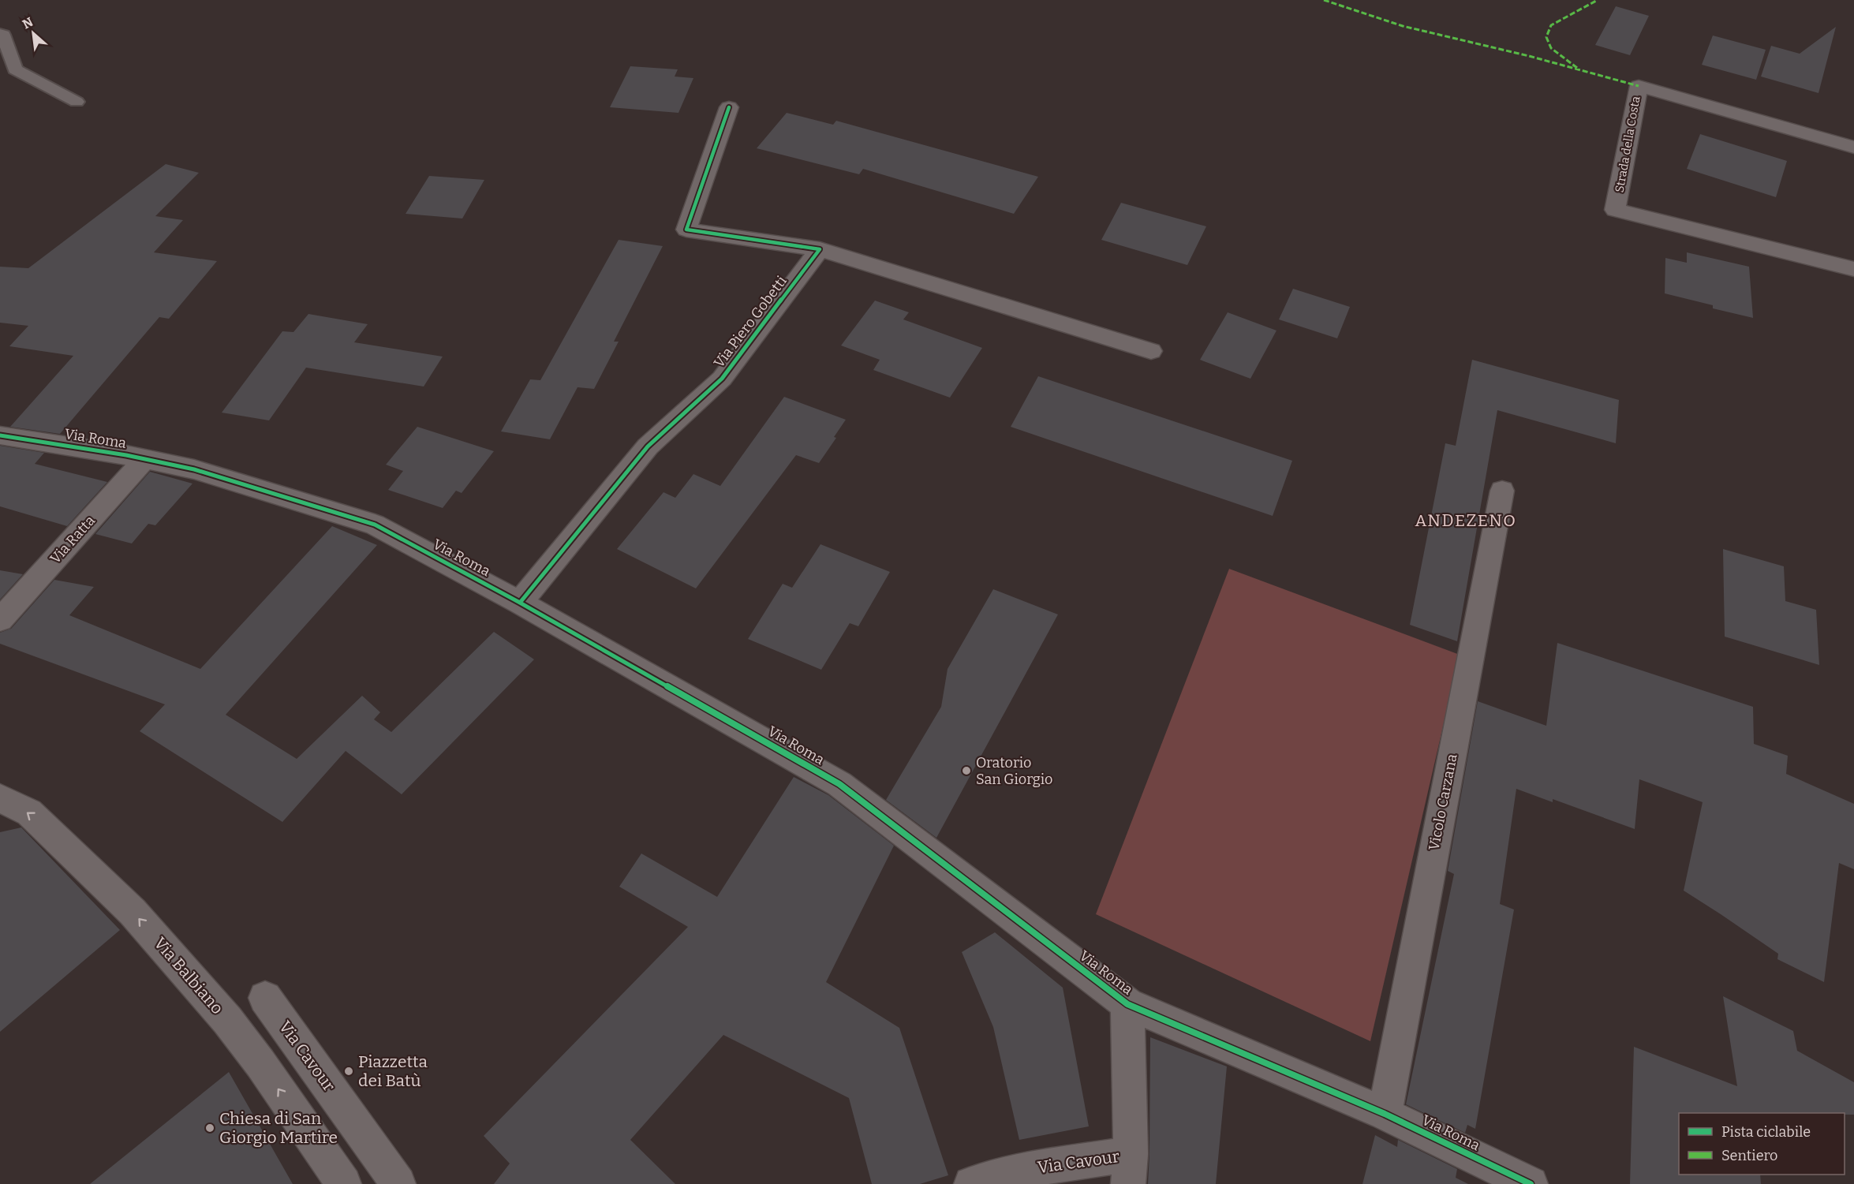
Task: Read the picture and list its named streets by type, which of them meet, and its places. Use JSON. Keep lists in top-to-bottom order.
{
  "streets": {
    "street": [
      "Strada della Costa",
      "Via Piero Gobetti",
      "Via Roma",
      "Via Ratta",
      "Vicolo Carzana",
      "Via Balbiano",
      "Via Cavour"
    ]
  },
  "crossings": [
    ["Via Piero Gobetti", "Via Roma"],
    ["Via Roma", "Via Ratta"],
    ["Via Roma", "Vicolo Carzana"],
    ["Via Roma", "Via Cavour"]
  ],
  "one_way": ["Via Balbiano"],
  "districts": ["ANDEZENO"],
  "places": ["Oratorio San Giorgio", "Piazzetta dei Batù", "Chiesa di San Giorgio Martire"],
  "legend": ["Pista ciclabile", "Sentiero"],
  "north": "top left"
}
